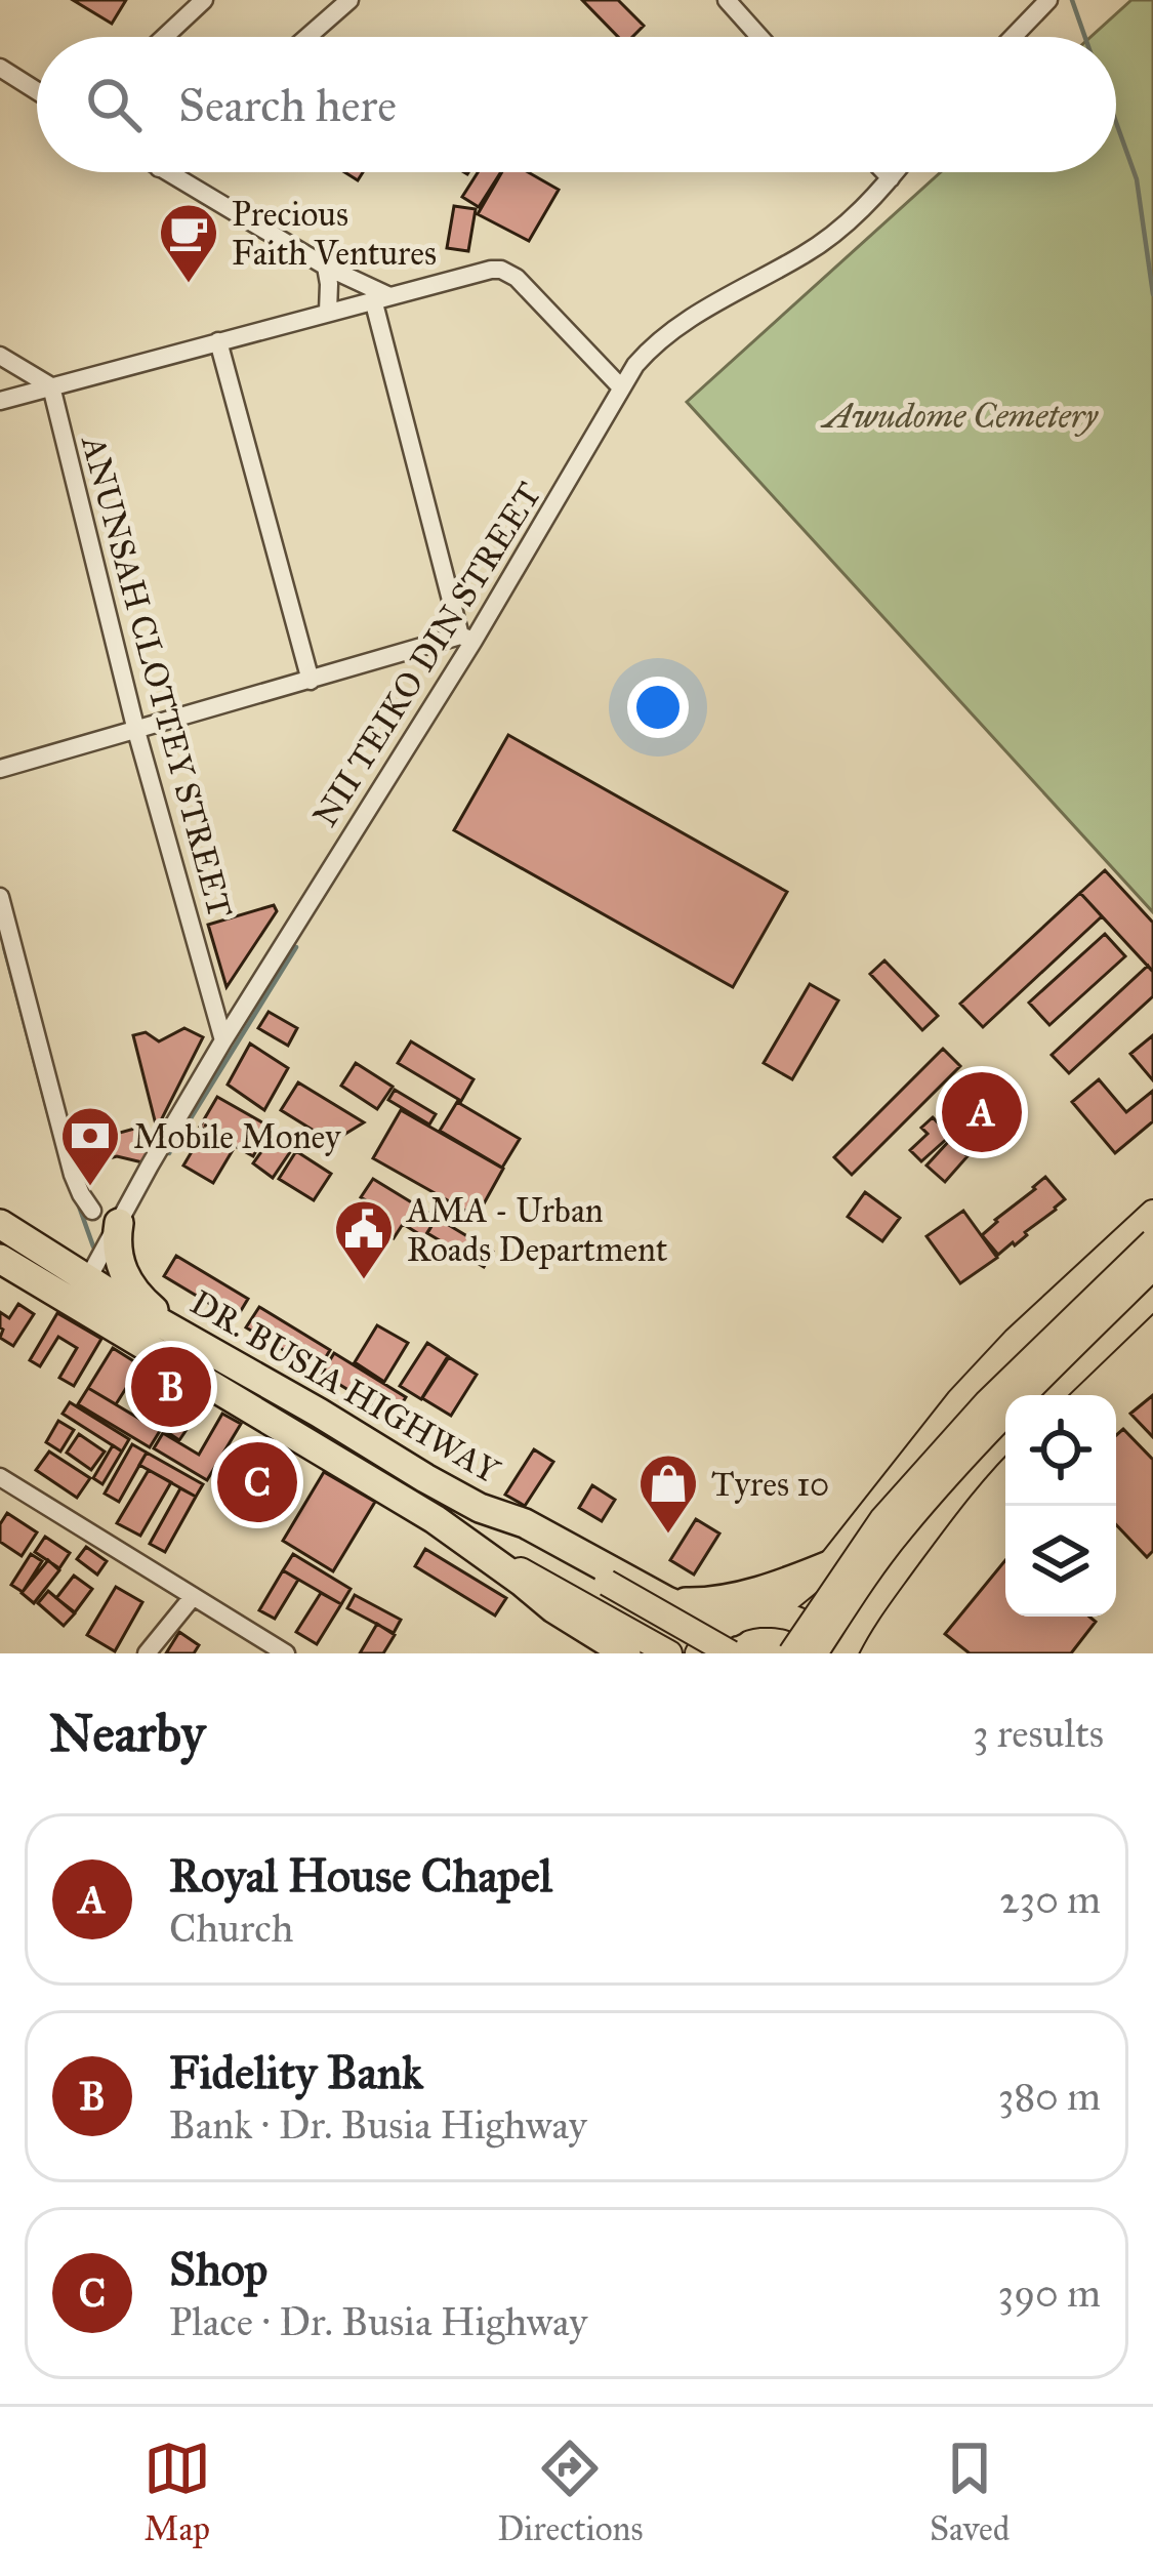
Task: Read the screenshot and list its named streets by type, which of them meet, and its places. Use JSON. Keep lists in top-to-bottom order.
{
  "streets": {
    "highway": ["DR. BUSIA HIGHWAY"],
    "street": ["NII TEIKO DIN STREET", "ANUNSAH CLOTTEY STREET"]
  },
  "crossings": [
    ["NII TEIKO DIN STREET", "ANUNSAH CLOTTEY STREET"],
    ["NII TEIKO DIN STREET", "DR. BUSIA HIGHWAY"]
  ],
  "parks": ["Awudome Cemetery"],
  "places": {
    "cafe": ["Precious Faith Ventures"],
    "bank": ["Mobile Money"],
    "public building": ["AMA - Urban Roads Department"],
    "shop": ["Tyres 10"]
  },
  "page": {
    "search": "Search here",
    "pins": ["A", "B", "C"],
    "heading": ["Nearby", "3 results"],
    "list": [
      {
        "mark": "A",
        "name": "Royal House Chapel",
        "note": "Church",
        "value": "230 m"
      },
      {
        "mark": "B",
        "name": "Fidelity Bank",
        "note": "Bank · Dr. Busia Highway",
        "value": "380 m"
      },
      {
        "mark": "C",
        "name": "Shop",
        "note": "Place · Dr. Busia Highway",
        "value": "390 m"
      }
    ],
    "nav": ["Map", "Directions", "Saved"]
  }
}
